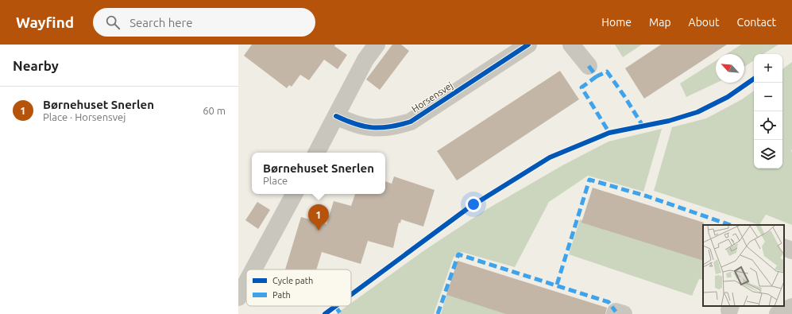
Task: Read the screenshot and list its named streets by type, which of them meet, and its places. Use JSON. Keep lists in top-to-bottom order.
{
  "streets": {
    "street": ["Horsensvej"]
  },
  "legend": ["Cycle path", "Path"],
  "north": "top left",
  "page": {
    "header": "Wayfind",
    "search": "Search here",
    "nav": [
      "Home",
      "Map",
      "About",
      "Contact"
    ],
    "heading": "Nearby",
    "map_buttons": ["+", "−"],
    "list": [
      {
        "mark": "1",
        "name": "Børnehuset Snerlen",
        "note": "Place · Horsensvej",
        "value": "60 m"
      }
    ],
    "popup": ["Børnehuset Snerlen", "Place"],
    "pins": "1"
  }
}
